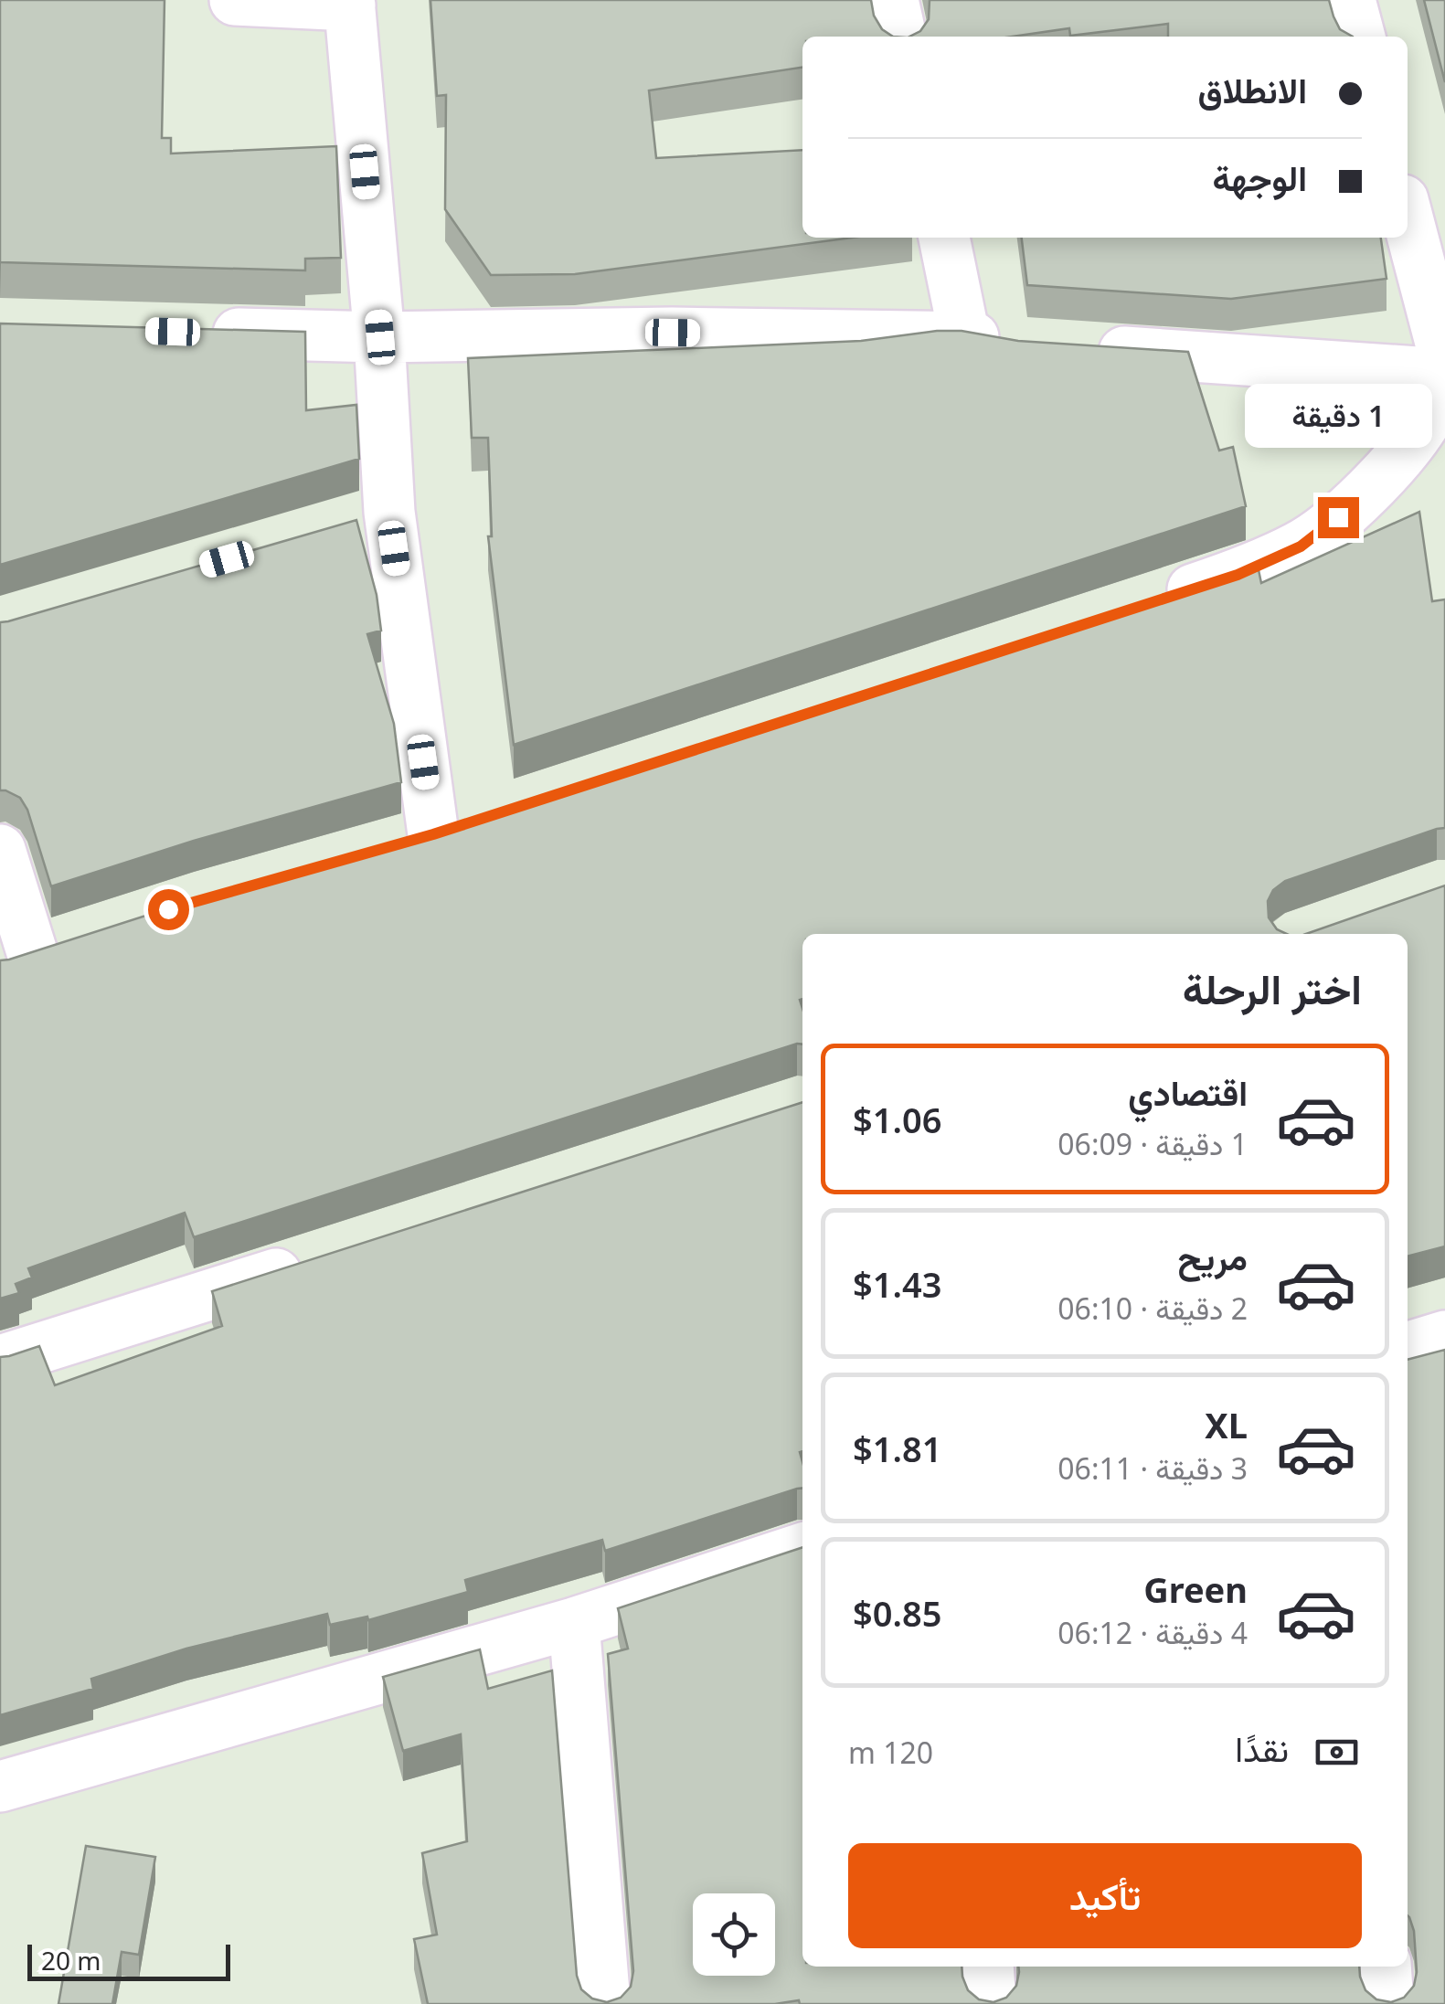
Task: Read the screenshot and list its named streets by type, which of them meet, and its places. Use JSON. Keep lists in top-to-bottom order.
{
  "scale_bar": "20 m",
  "page": {
    "banner": ["الانطلاق", "الوجهة"],
    "bubble": "1 دقيقة",
    "heading": "اختر الرحلة",
    "list": [
      {
        "name": "اقتصادي",
        "note": "1 دقيقة · 06:09",
        "value": "$1.06"
      },
      {
        "name": "مريح",
        "note": "2 دقيقة · 06:10",
        "value": "$1.43"
      },
      {
        "name": "XL",
        "note": "3 دقيقة · 06:11",
        "value": "$1.81"
      },
      {
        "name": "Green",
        "note": "4 دقيقة · 06:12",
        "value": "$0.85"
      }
    ],
    "pay": ["نقدًا", "120 m"],
    "buttons": "تأكيد",
    "scale": "20 m"
  }
}
